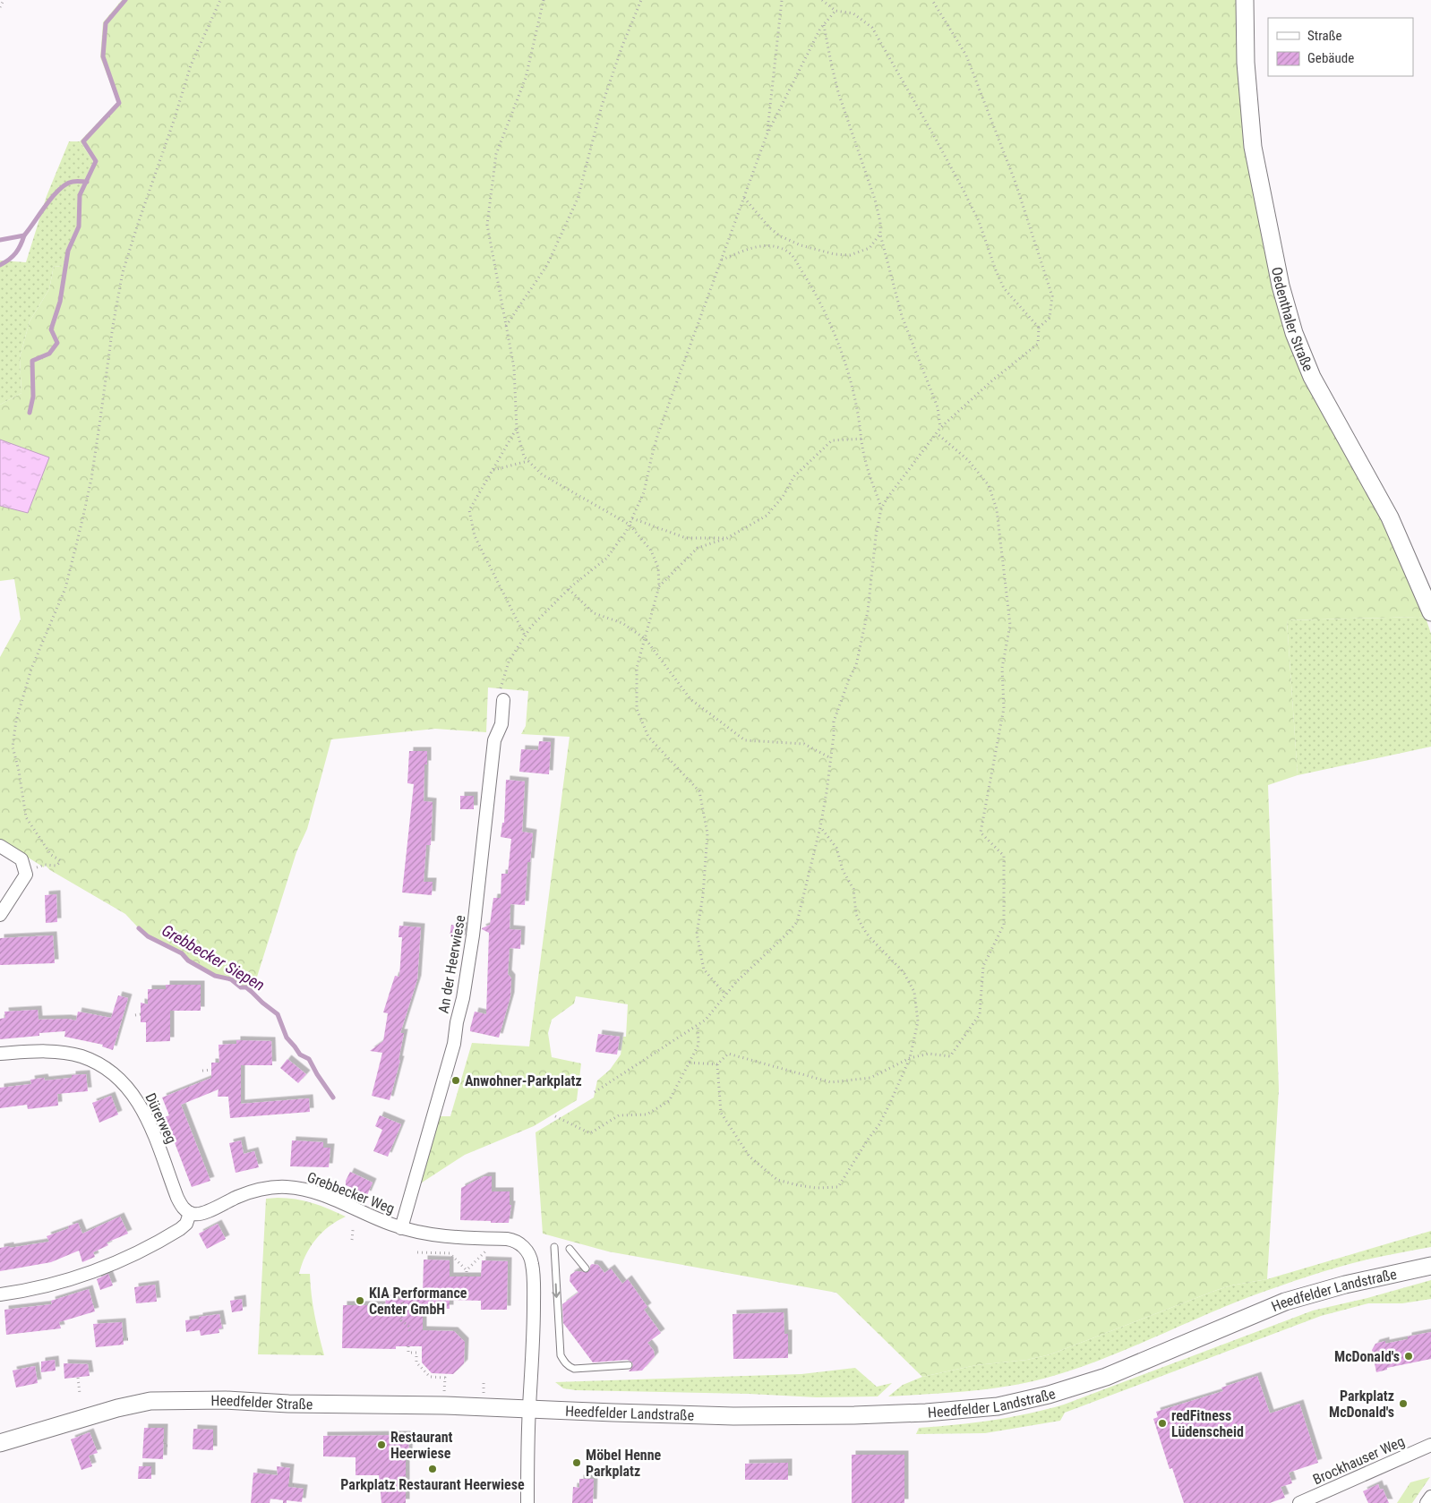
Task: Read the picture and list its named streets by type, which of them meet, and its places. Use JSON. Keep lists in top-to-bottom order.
{
  "streets": {
    "main road": ["Oedenthaler Straße", "Heedfelder Landstraße", "Heedfelder Straße"],
    "street": [
      "An der Heerwiese",
      "Dürerweg",
      "Grebbecker Weg",
      "Brockhauser Weg"
    ]
  },
  "crossings": [
    ["An der Heerwiese", "Grebbecker Weg"],
    ["Dürerweg", "Grebbecker Weg"],
    ["Grebbecker Weg", "Heedfelder Landstraße"],
    ["Grebbecker Weg", "Heedfelder Straße"],
    ["Heedfelder Landstraße", "Heedfelder Straße"]
  ],
  "water": ["Grebbecker Siepen"],
  "places": [
    "Anwohner-Parkplatz",
    "KIA Performance Center GmbH",
    "McDonald's",
    "Parkplatz McDonald's",
    "redFitness Lüdenscheid",
    "Restaurant Heerwiese",
    "Möbel Henne Parkplatz",
    "Parkplatz Restaurant Heerwiese"
  ],
  "legend": ["Straße", "Gebäude"]
}
